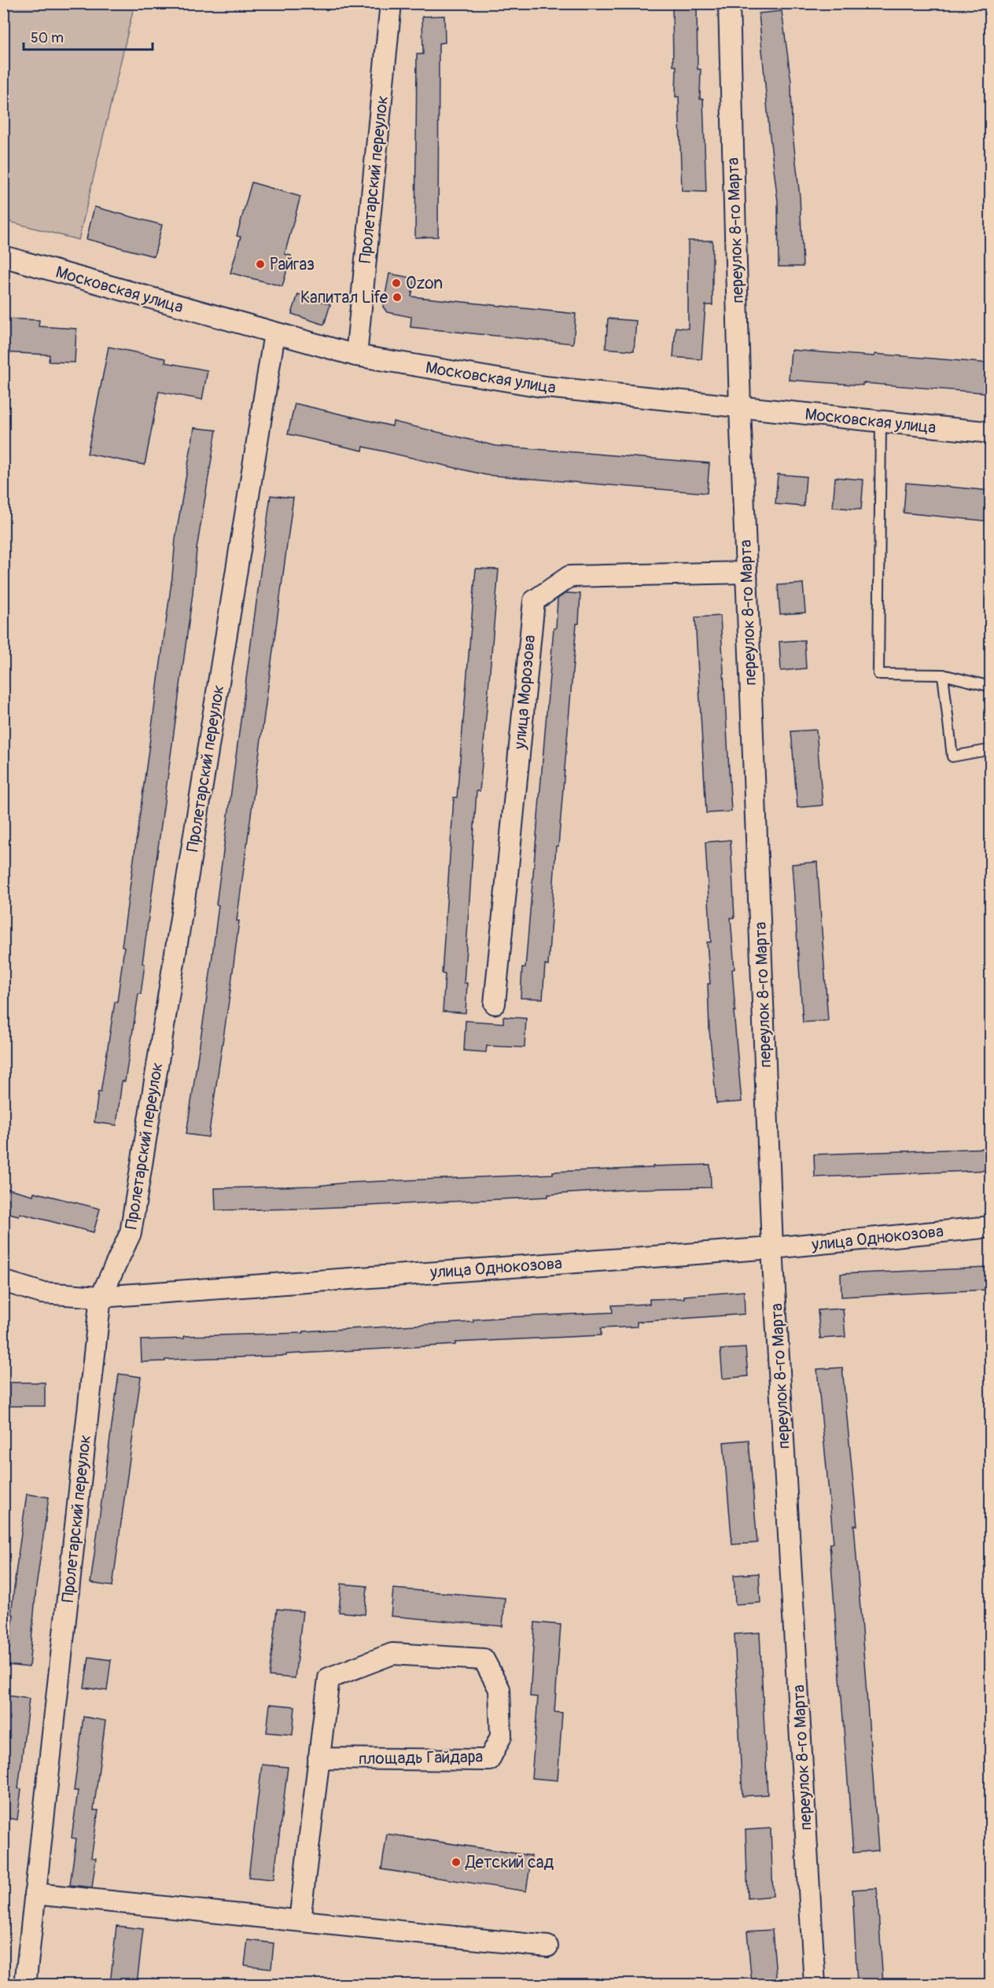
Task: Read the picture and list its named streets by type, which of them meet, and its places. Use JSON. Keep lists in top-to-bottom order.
{
  "streets": {
    "street": [
      "Пролетарский переулок",
      "переулок 8-го Марта",
      "Московская улица",
      "улица Морозова",
      "улица Однокозова",
      "площадь Гайдара"
    ]
  },
  "crossings": [
    ["Пролетарский переулок", "Московская улица"],
    ["Пролетарский переулок", "улица Однокозова"],
    ["переулок 8-го Марта", "Московская улица"],
    ["переулок 8-го Марта", "улица Морозова"],
    ["переулок 8-го Марта", "улица Однокозова"]
  ],
  "places": [
    "Райгаз",
    "Ozon",
    "Капитал Life",
    "Детский сад"
  ],
  "scale_bar": "50 m"
}
